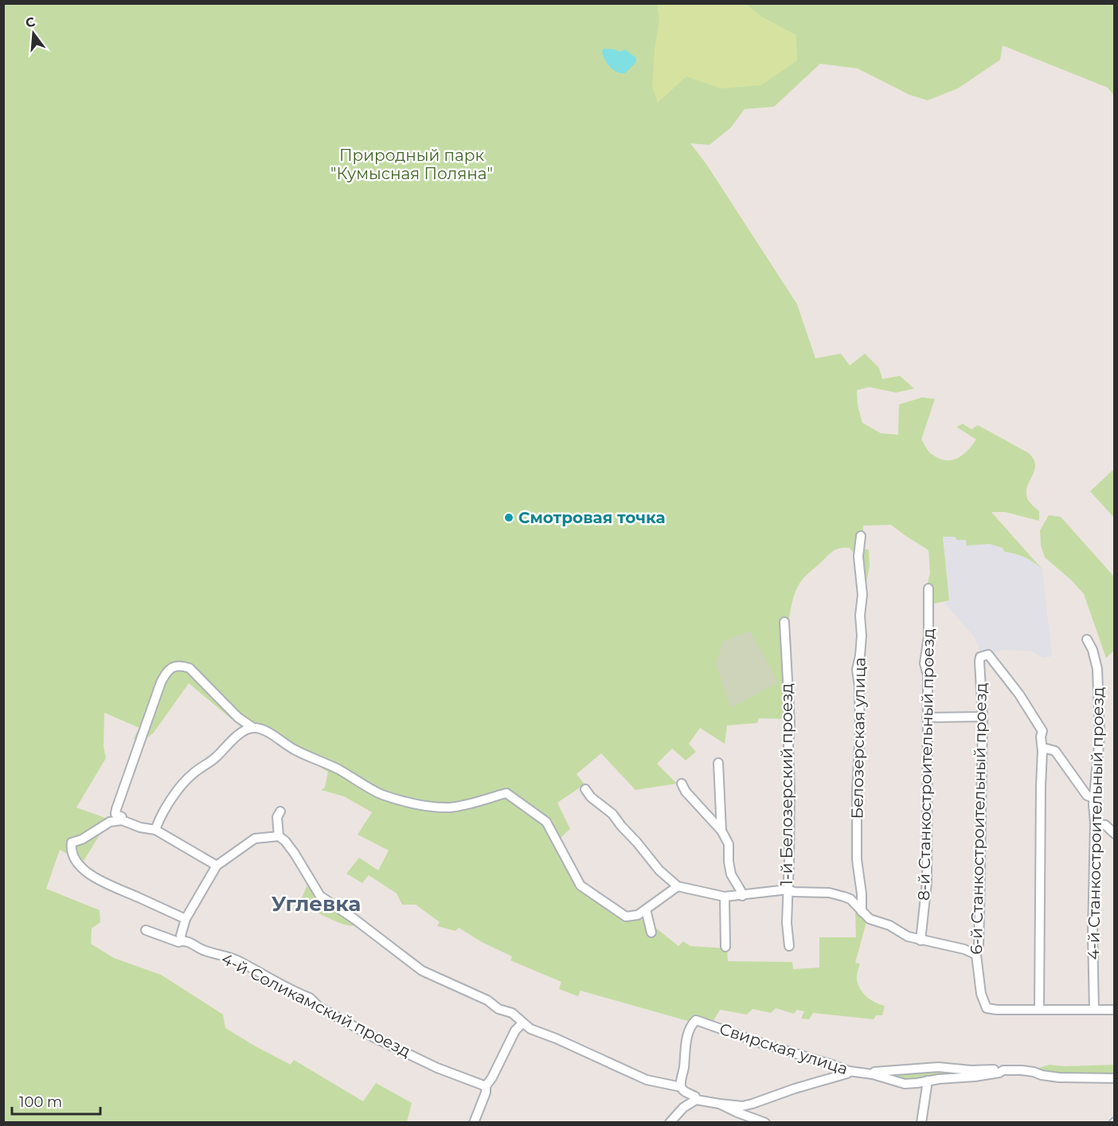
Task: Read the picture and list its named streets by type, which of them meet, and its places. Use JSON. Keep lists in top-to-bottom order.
{
  "streets": {
    "street": [
      "Белозерская улица",
      "8-й Станкостроительный проезд",
      "1-й Белозерский проезд",
      "6-й Станкостроительный проезд",
      "4-й Станкостроительный проезд",
      "4-й Соликамский проезд",
      "Свирская улица"
    ]
  },
  "districts": ["Углевка"],
  "parks": ["Природный парк \"Кумысная Поляна\""],
  "places": ["Смотровая точка"],
  "scale_bar": "100 m",
  "north": "top"
}
